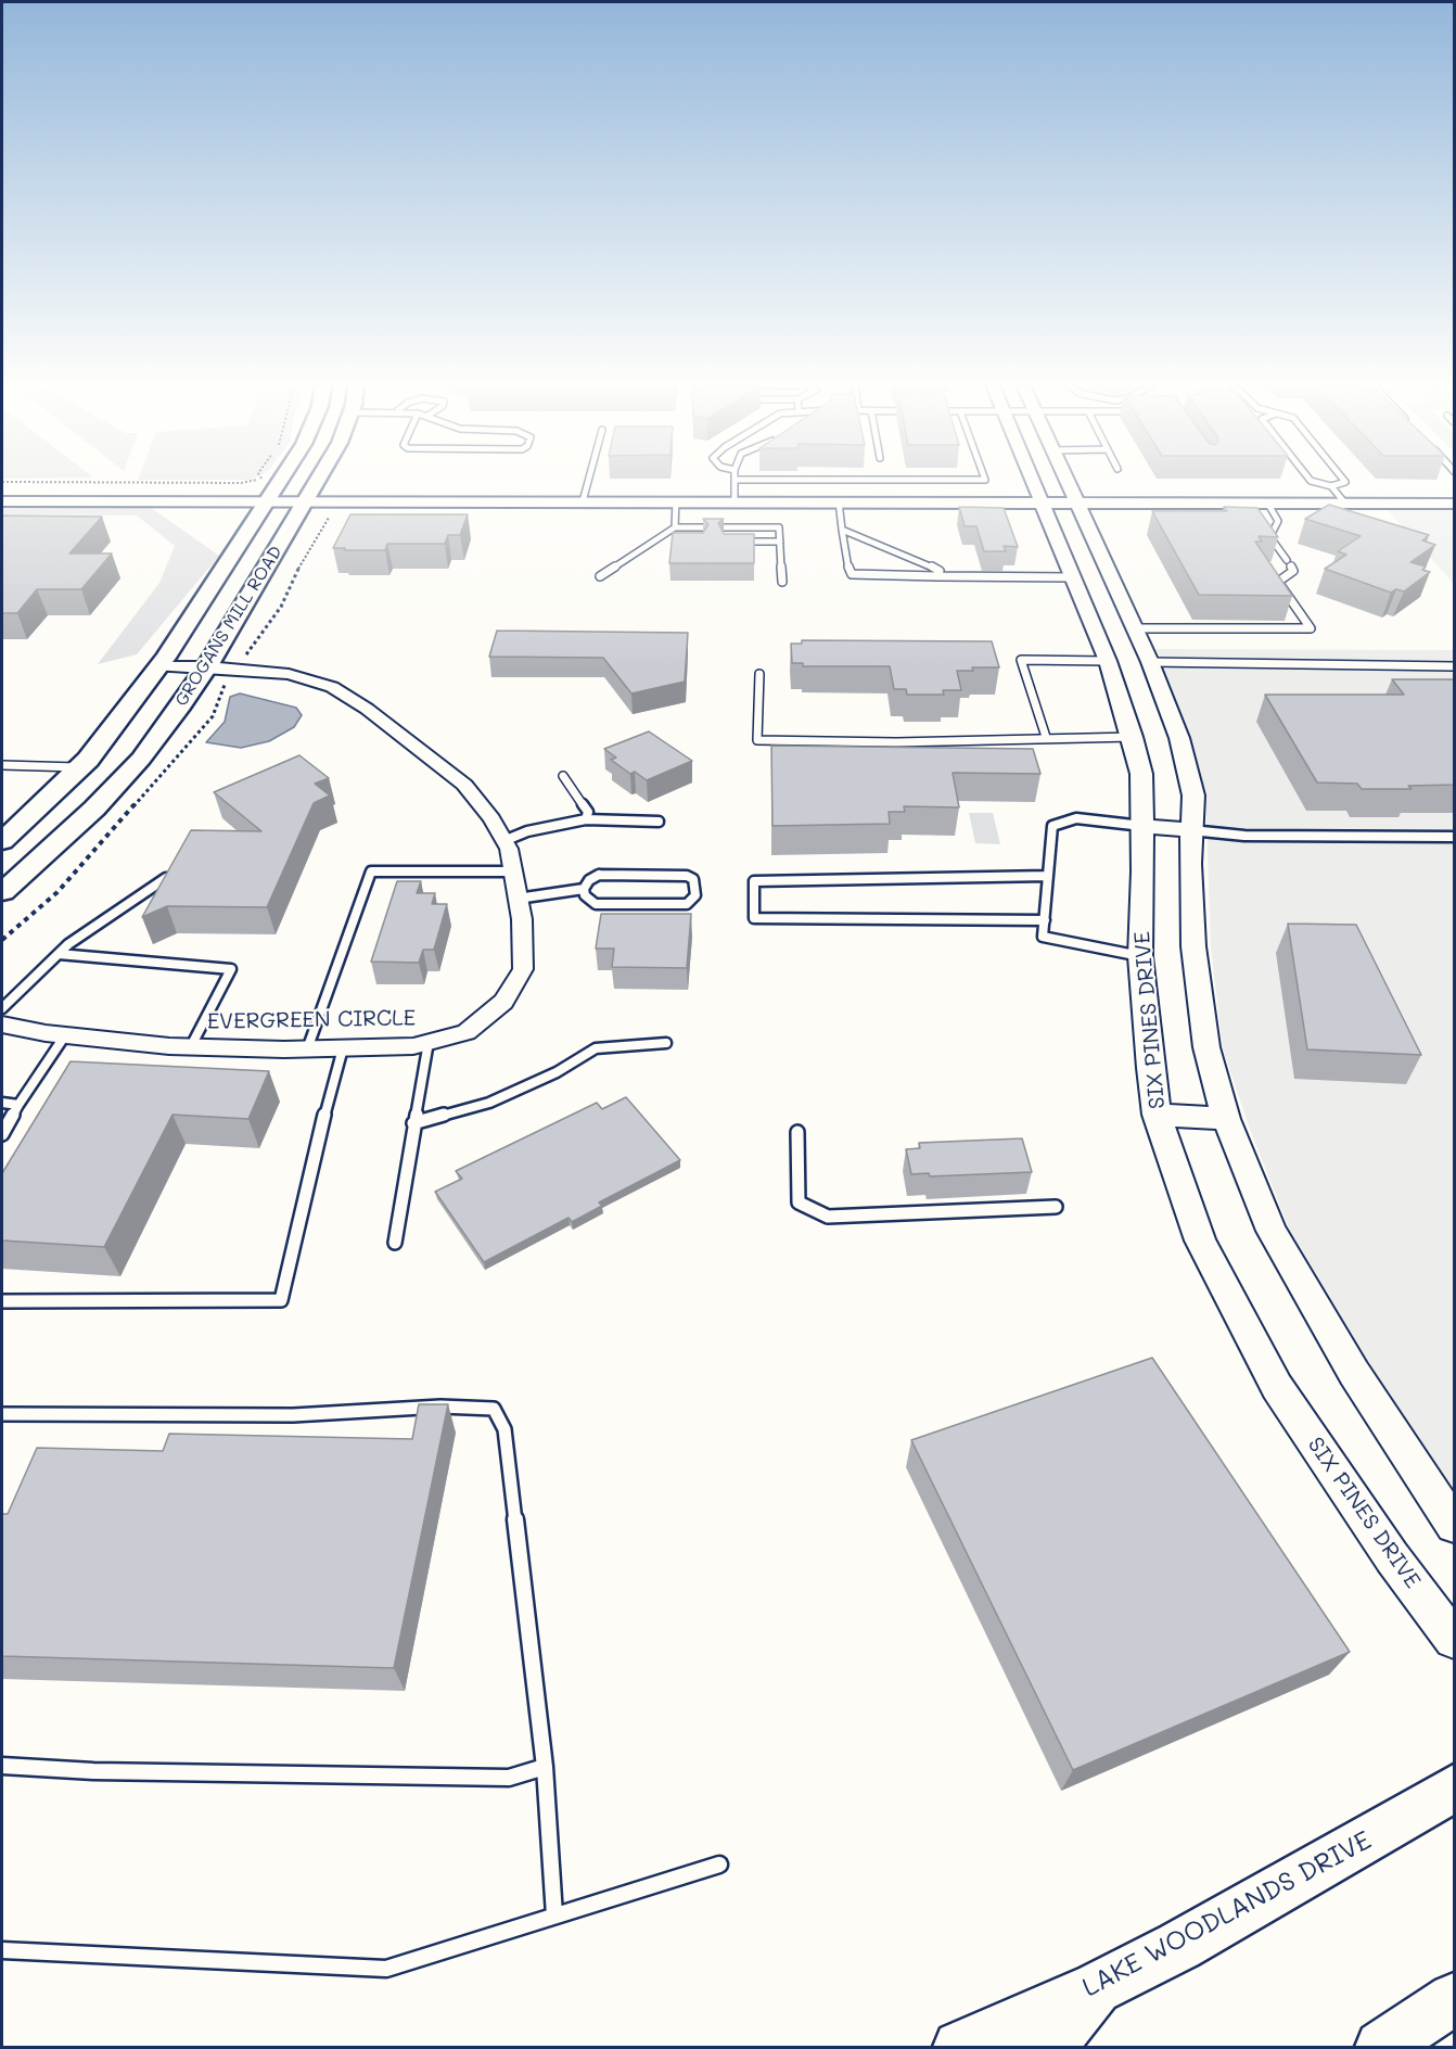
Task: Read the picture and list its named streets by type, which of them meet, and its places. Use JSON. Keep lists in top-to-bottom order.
{
  "streets": {
    "main road": ["GROGANS MILL ROAD", "LAKE WOODLANDS DRIVE"],
    "street": ["EVERGREEN CIRCLE", "SIX PINES DRIVE"]
  },
  "crossings": [
    ["GROGANS MILL ROAD", "EVERGREEN CIRCLE"]
  ]
}
